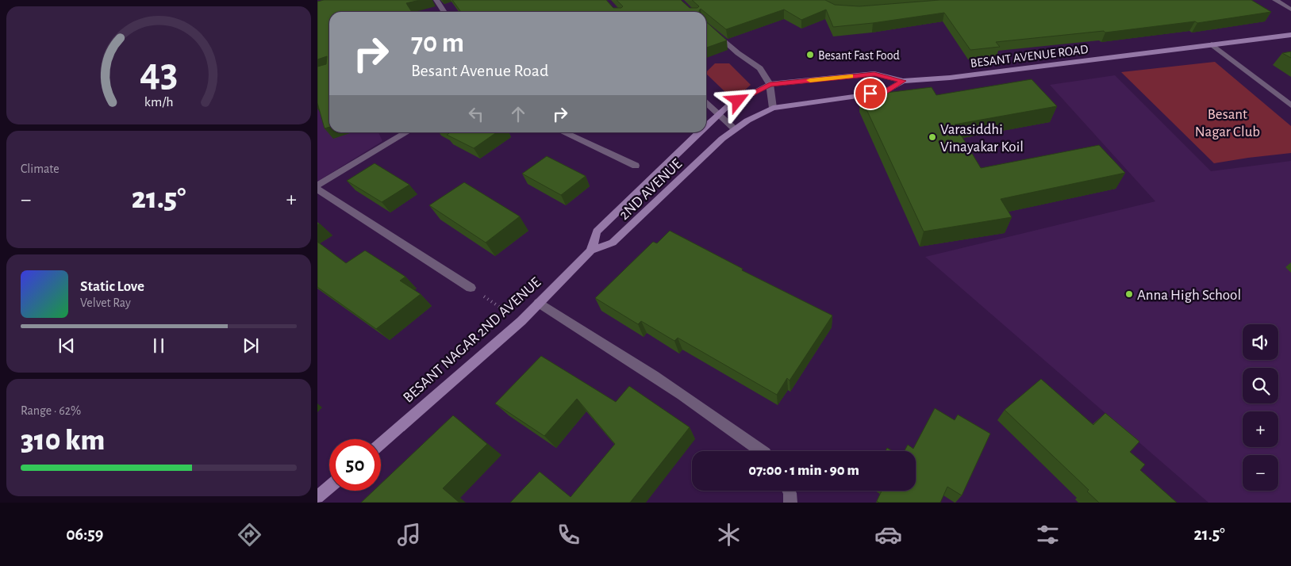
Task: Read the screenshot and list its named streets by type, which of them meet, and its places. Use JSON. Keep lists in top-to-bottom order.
{
  "streets": {
    "main road": ["BESANT AVENUE ROAD", "2ND AVENUE", "BESANT NAGAR 2ND AVENUE"]
  },
  "crossings": [
    ["BESANT AVENUE ROAD", "2ND AVENUE"],
    ["2ND AVENUE", "BESANT NAGAR 2ND AVENUE"]
  ],
  "parks": ["Besant Nagar Club"],
  "places": ["Besant Fast Food", "Varasiddhi Vinayakar Koil", "Anna High School"],
  "page": {
    "turn": ["70 m", "Besant Avenue Road"],
    "tile": [
      "Climate",
      ["Range · 62%", "310 km"]
    ],
    "heat": ["−", "21.5°", "+"],
    "song": ["Static Love", "Velvet Ray"],
    "map_buttons": ["+", "−"],
    "limit": "50",
    "trip": "07:00 · 1 min · 90 m",
    "tabs": ["06:59", "21.5°"],
    "gauge": ["43", "km/h"]
  }
}
